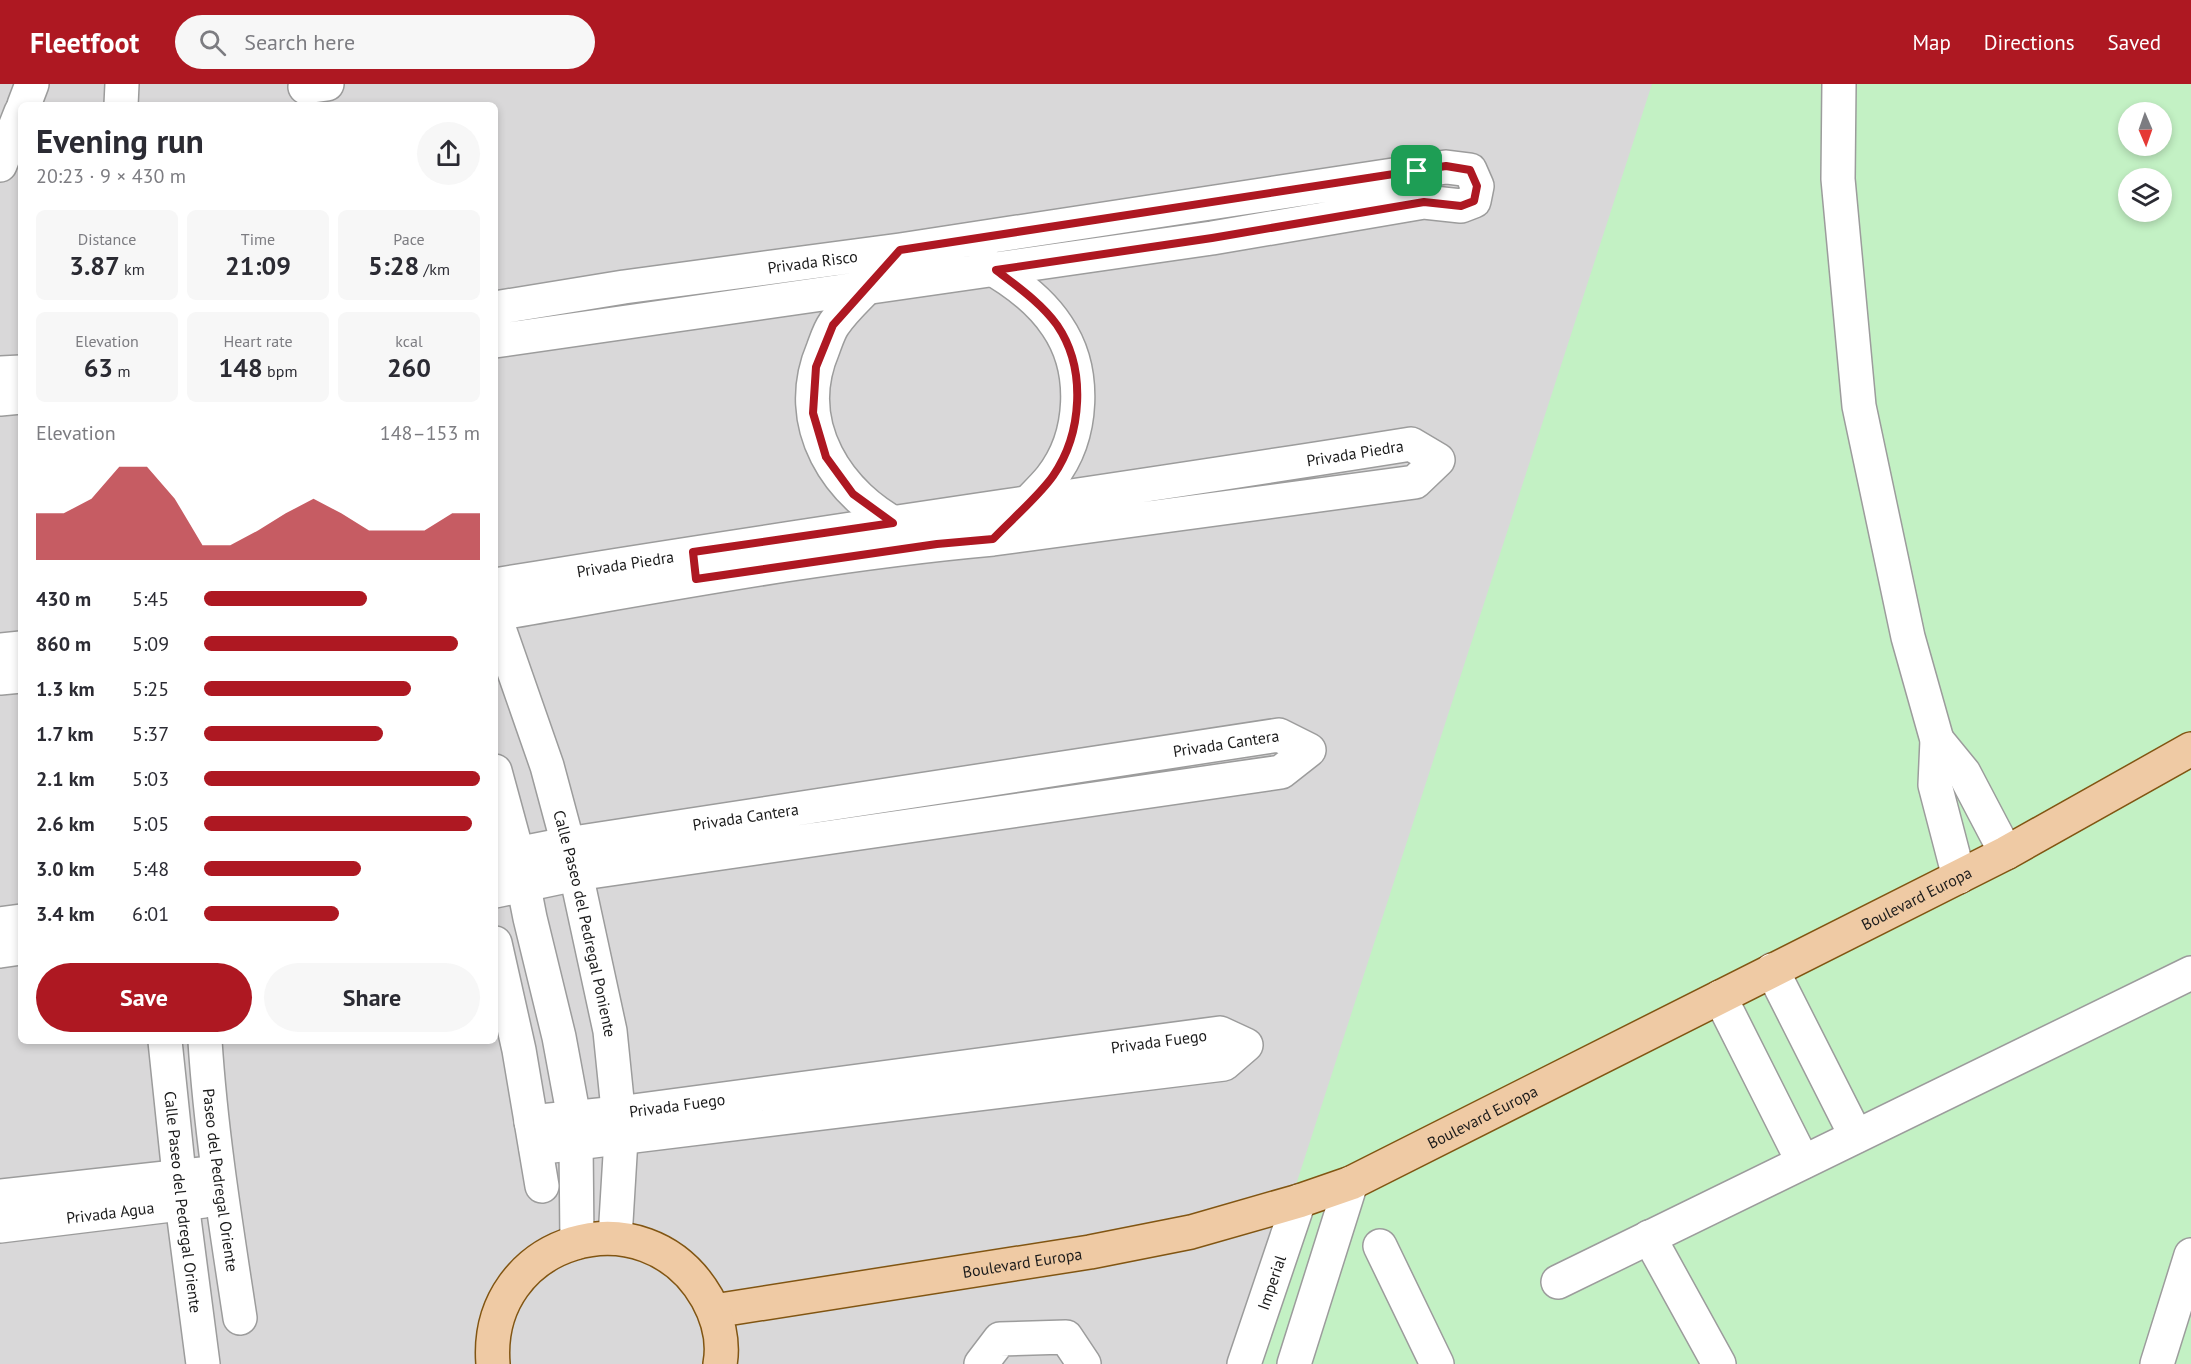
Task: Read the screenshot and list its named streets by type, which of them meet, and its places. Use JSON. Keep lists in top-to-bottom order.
{
  "streets": {
    "main road": ["Boulevard Europa"],
    "street": [
      "Privada Risco",
      "Privada Piedra",
      "Privada Cantera",
      "Calle Paseo del Pedregal Poniente",
      "Privada Fuego",
      "Paseo del Pedregal Oriente",
      "Calle Paseo del Pedregal Oriente",
      "Privada Agua",
      "Imperial"
    ]
  },
  "crossings": [
    ["Privada Cantera", "Calle Paseo del Pedregal Poniente"],
    ["Boulevard Europa", "Imperial"],
    ["Calle Paseo del Pedregal Poniente", "Privada Fuego"],
    ["Paseo del Pedregal Oriente", "Privada Agua"],
    ["Calle Paseo del Pedregal Oriente", "Privada Agua"]
  ],
  "north": "bottom",
  "page": {
    "header": "Fleetfoot",
    "search": "Search here",
    "nav": ["Map", "Directions", "Saved"],
    "heading": ["Evening run", "20:23 · 9 × 430 m"],
    "stats": [
      ["Distance", "3.87 km"],
      ["Time", "21:09"],
      ["Pace", "5:28 /km"],
      ["Elevation", "63 m"],
      ["Heart rate", "148 bpm"],
      ["kcal", "260"]
    ],
    "chart": ["Elevation", "148–153 m"],
    "list": [
      {
        "name": "430 m",
        "note": "5:45"
      },
      {
        "name": "860 m",
        "note": "5:09"
      },
      {
        "name": "1.3 km",
        "note": "5:25"
      },
      {
        "name": "1.7 km",
        "note": "5:37"
      },
      {
        "name": "2.1 km",
        "note": "5:03"
      },
      {
        "name": "2.6 km",
        "note": "5:05"
      },
      {
        "name": "3.0 km",
        "note": "5:48"
      },
      {
        "name": "3.4 km",
        "note": "6:01"
      }
    ],
    "buttons": ["Save", "Share"]
  }
}
